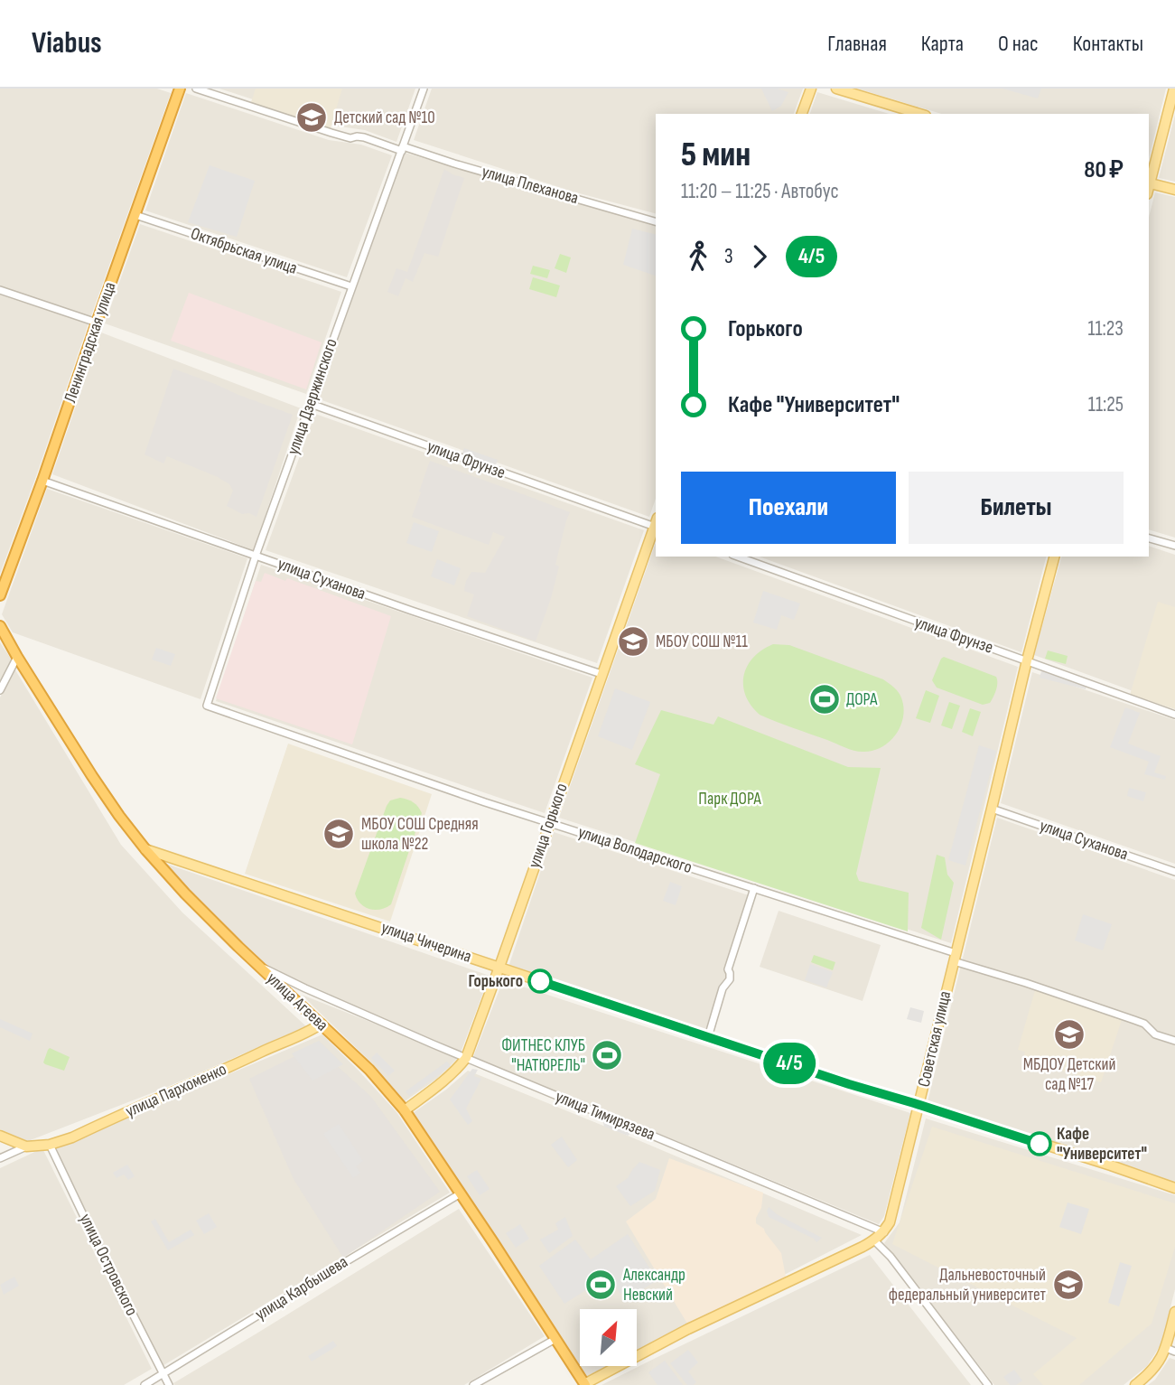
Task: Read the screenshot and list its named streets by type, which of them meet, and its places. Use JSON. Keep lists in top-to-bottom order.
{
  "streets": {
    "highway": ["Ленинградская улица", "улица Агеева"],
    "main road": [
      "улица Горького",
      "улица Чичерина",
      "Советская улица",
      "улица Пархоменко"
    ],
    "street": [
      "улица Плеханова",
      "Октябрьская улица",
      "улица Дзержинского",
      "улица Фрунзе",
      "улица Суханова",
      "улица Володарского",
      "улица Тимирязева",
      "улица Островского",
      "улица Карбышева"
    ]
  },
  "crossings": [
    ["улица Плеханова", "улица Дзержинского"],
    ["Октябрьская улица", "Ленинградская улица"],
    ["Октябрьская улица", "улица Дзержинского"],
    ["Ленинградская улица", "улица Суханова"],
    ["улица Дзержинского", "улица Фрунзе"],
    ["улица Дзержинского", "улица Суханова"],
    ["улица Дзержинского", "улица Володарского"],
    ["улица Фрунзе", "Советская улица"],
    ["улица Суханова", "улица Горького"],
    ["улица Суханова", "Советская улица"],
    ["улица Горького", "улица Володарского"],
    ["улица Горького", "улица Чичерина"],
    ["улица Горького", "улица Агеева"],
    ["улица Горького", "улица Тимирязева"],
    ["улица Володарского", "Советская улица"],
    ["улица Чичерина", "улица Агеева"],
    ["улица Чичерина", "Советская улица"],
    ["улица Агеева", "улица Пархоменко"],
    ["улица Агеева", "улица Тимирязева"],
    ["улица Агеева", "улица Карбышева"],
    ["Советская улица", "улица Тимирязева"],
    ["улица Пархоменко", "улица Островского"],
    ["улица Островского", "улица Карбышева"]
  ],
  "parks": ["Парк ДОРА"],
  "places": {
    "school or university": [
      "Детский сад №10",
      "МБОУ СОШ №11",
      "МБОУ СОШ Средняя школа №22",
      "МБДОУ Детский сад №17",
      "Дальневосточный федеральный университет"
    ],
    "sports": ["ДОРА", "ФИТНЕС КЛУБ \"НАТЮРЕЛЬ\"", "Александр Невский"],
    "other": ["Горького", "Кафе \"Университет\""]
  },
  "lines": ["bus line 4/5"],
  "north": "top right",
  "page": {
    "header": "Viabus",
    "nav": [
      "Главная",
      "Карта",
      "О нас",
      "Контакты"
    ],
    "on_map": "4/5",
    "heading": ["5 мин", "11:20 – 11:25 · Автобус", "80 ₽"],
    "legs": ["3", "4/5"],
    "list": [
      {
        "name": "Горького",
        "value": "11:23"
      },
      {
        "name": "Кафе \"Университет\"",
        "value": "11:25"
      }
    ],
    "buttons": ["Поехали", "Билеты"]
  }
}
